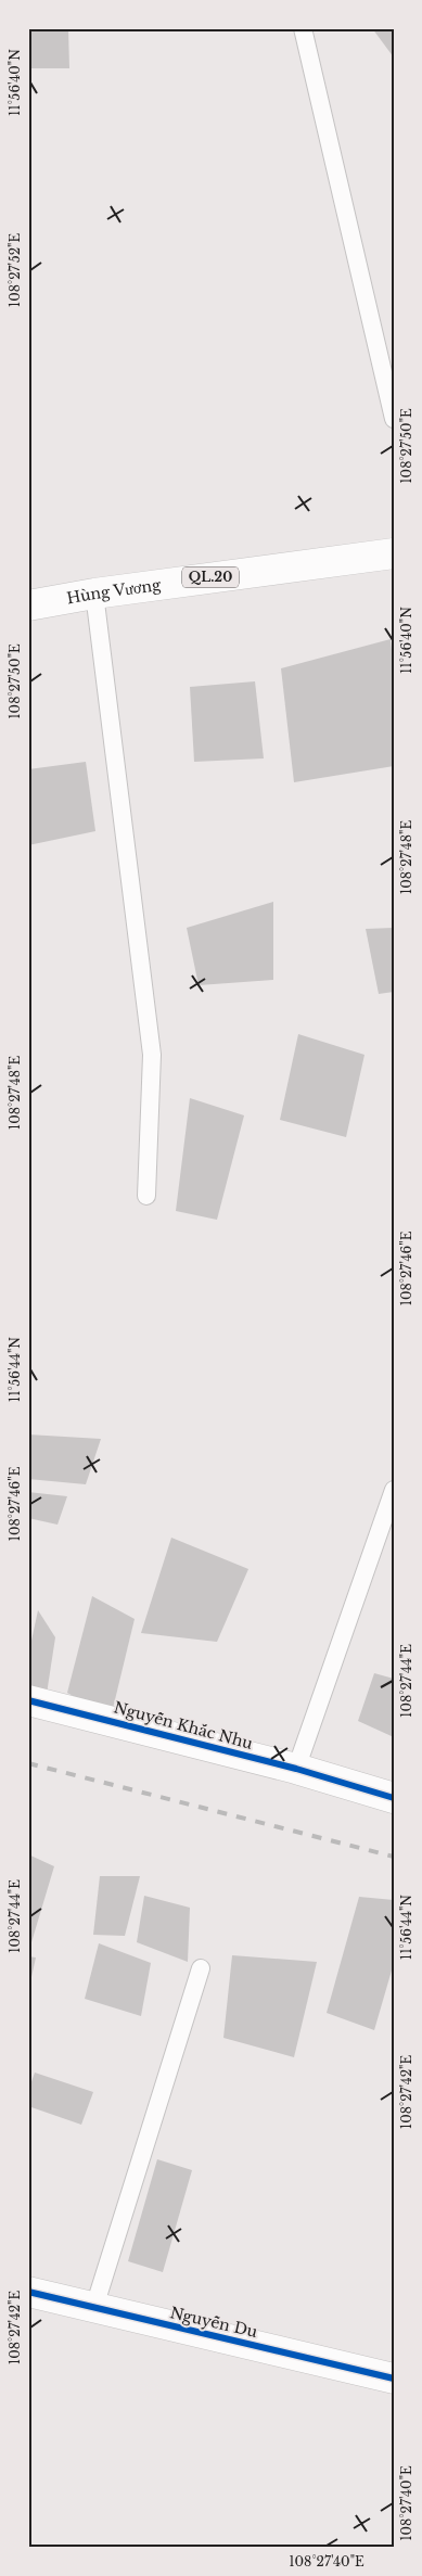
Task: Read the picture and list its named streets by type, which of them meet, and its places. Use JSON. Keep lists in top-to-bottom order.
{
  "streets": {
    "main road": [
      "QL.20",
      "Hùng Vương",
      "Nguyễn Khắc Nhu",
      "Nguyễn Du"
    ]
  },
  "coordinates": [
    "11°56'40\"N",
    "108°27'52\"E",
    "108°27'50\"E",
    "108°27'48\"E",
    "108°27'46\"E",
    "11°56'44\"N",
    "108°27'44\"E",
    "108°27'42\"E",
    "108°27'40\"E"
  ]
}
